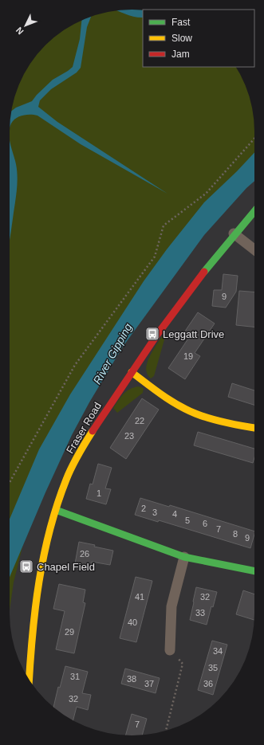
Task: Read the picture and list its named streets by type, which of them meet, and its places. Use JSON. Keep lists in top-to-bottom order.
{
  "streets": {
    "street": ["Fraser Road"]
  },
  "water": ["River Gipping"],
  "places": {
    "bus stop": ["Leggatt Drive", "Chapel Field"]
  },
  "house_numbers": [
    "9",
    "19",
    "22",
    "23",
    "1",
    "2",
    "3",
    "4",
    "5",
    "6",
    "7",
    "8",
    "9",
    "26",
    "41",
    "32",
    "33",
    "40",
    "29",
    "34",
    "35",
    "31",
    "38",
    "37",
    "36",
    "32",
    "7"
  ],
  "legend": ["Fast", "Slow", "Jam"],
  "north": "bottom left"
}
